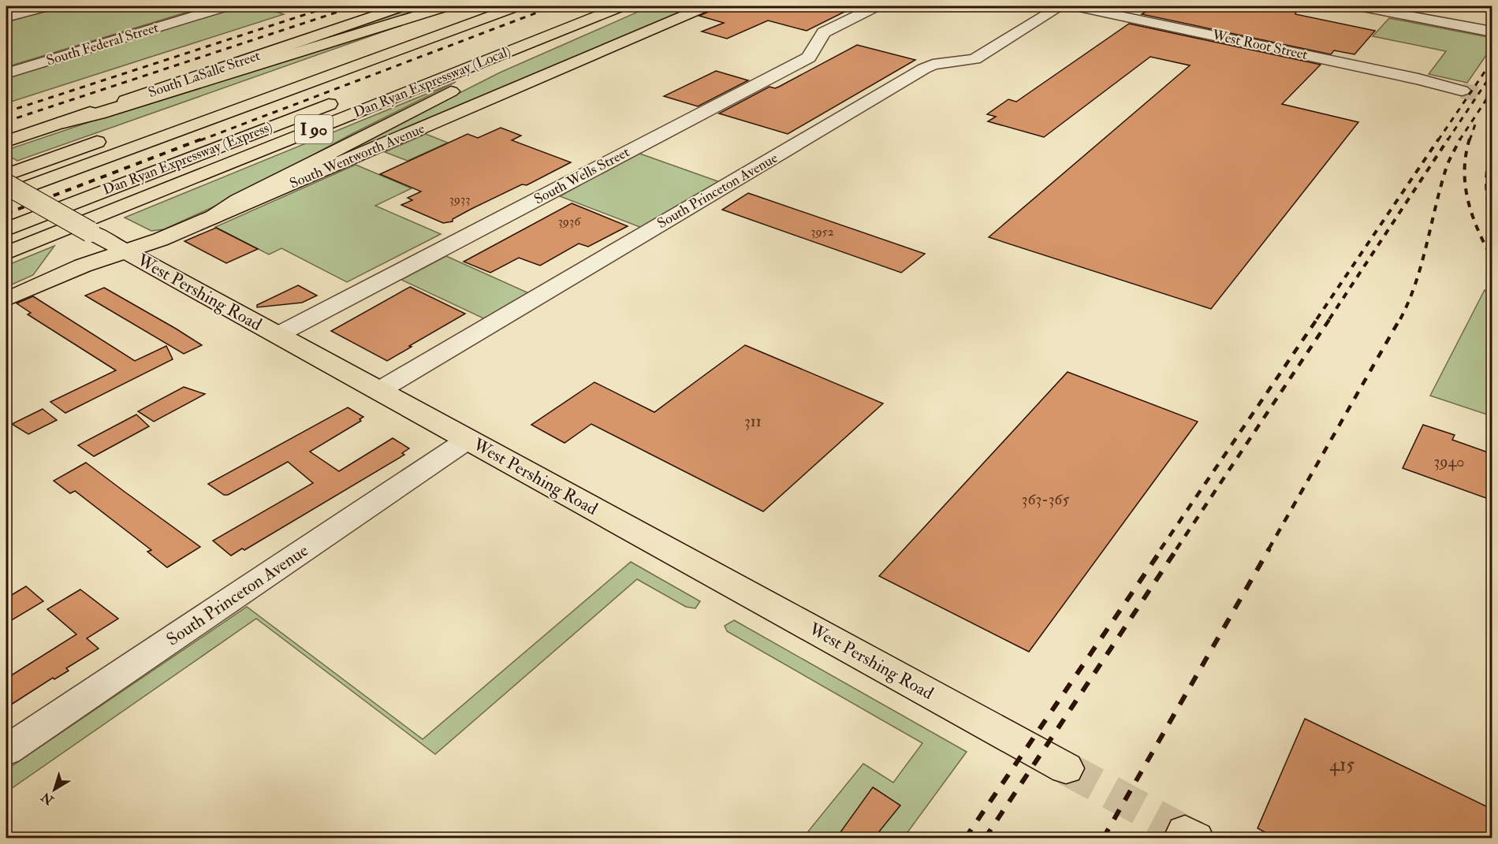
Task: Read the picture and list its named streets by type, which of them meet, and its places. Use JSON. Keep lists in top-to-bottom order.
{
  "streets": {
    "main road": [
      "South LaSalle Street",
      "Dan Ryan Expressway (Local)",
      "I 90",
      "South Wentworth Avenue",
      "Dan Ryan Expressway (Express)",
      "West Pershing Road"
    ],
    "street": [
      "South Federal Street",
      "West Root Street",
      "South Wells Street",
      "South Princeton Avenue"
    ]
  },
  "crossings": [
    ["South Wentworth Avenue", "West Pershing Road"],
    ["South Wells Street", "West Pershing Road"],
    ["South Princeton Avenue", "West Pershing Road"]
  ],
  "house_numbers": [
    "3933",
    "3936",
    "3952",
    "311",
    "3940",
    "363-365",
    "415"
  ],
  "north": "bottom left"
}
